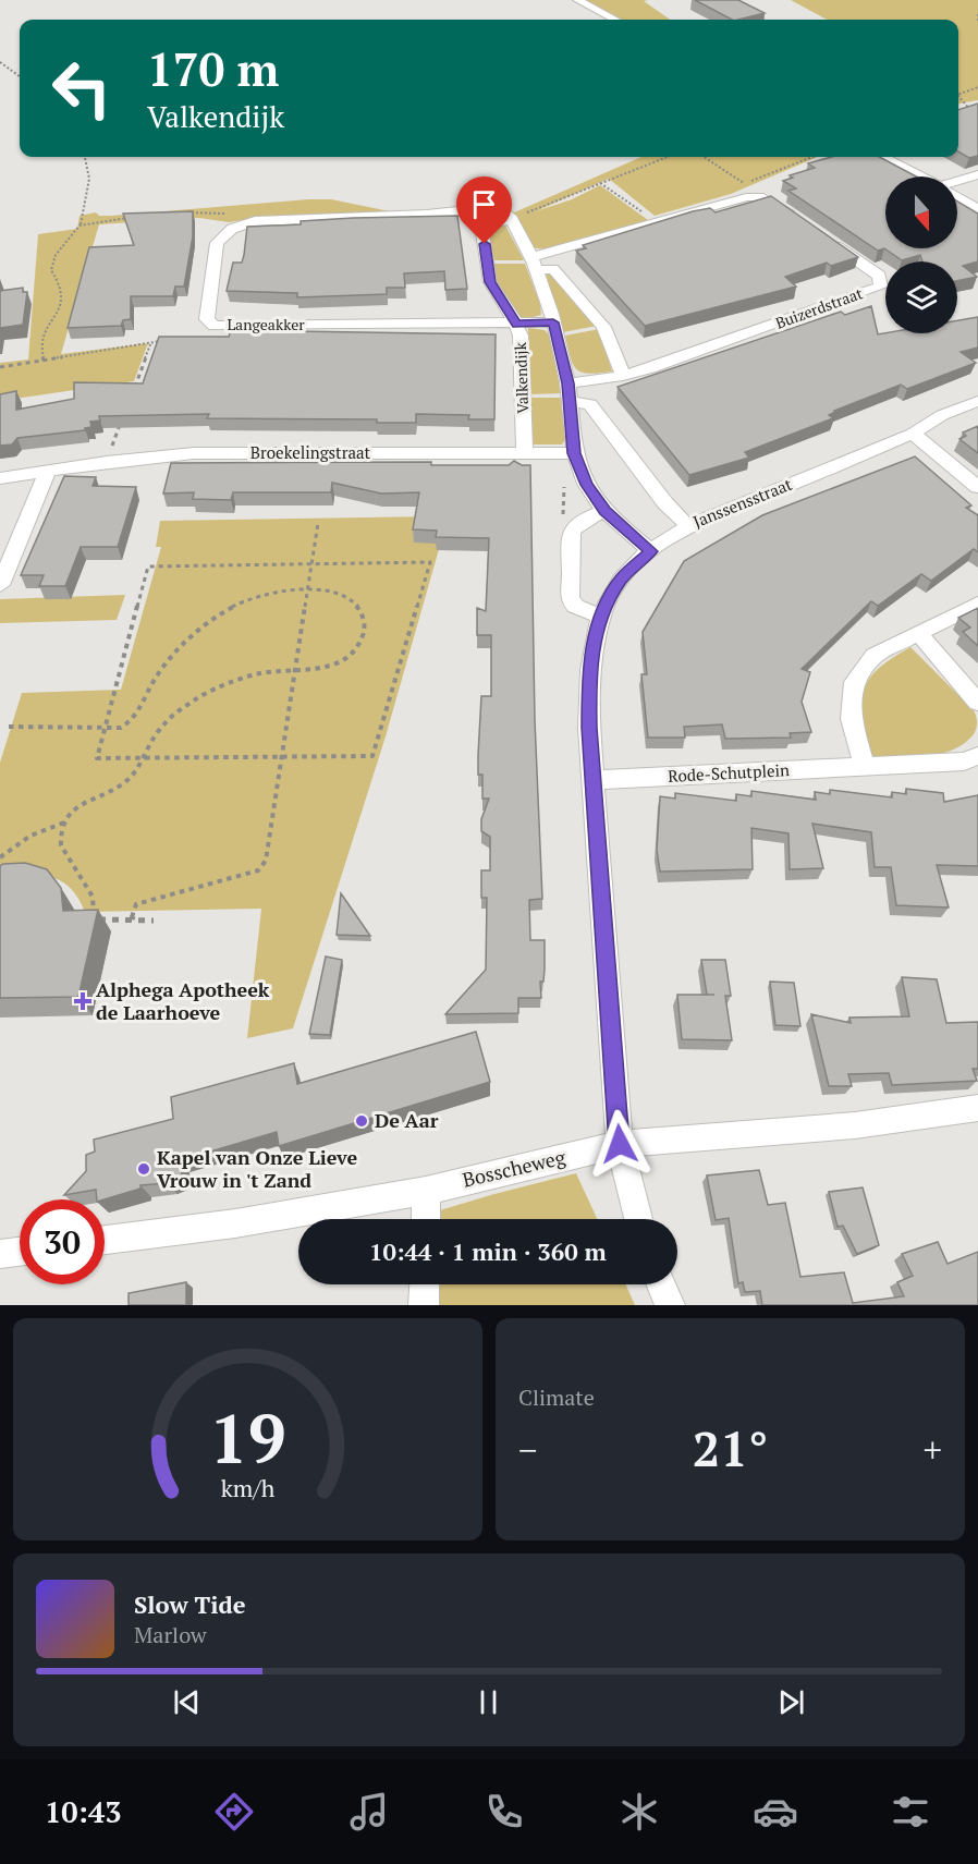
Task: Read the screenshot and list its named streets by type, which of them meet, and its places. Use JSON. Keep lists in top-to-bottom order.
{
  "streets": {
    "street": [
      "Buizerdstraat",
      "Langeakker",
      "Valkendijk",
      "Broekelingstraat",
      "Janssensstraat",
      "Rode-Schutplein",
      "Bosscheweg"
    ]
  },
  "crossings": [
    ["Langeakker", "Valkendijk"],
    ["Valkendijk", "Broekelingstraat"],
    ["Janssensstraat", "Rode-Schutplein"],
    ["Janssensstraat", "Bosscheweg"]
  ],
  "places": {
    "health": ["Alphega Apotheek de Laarhoeve"],
    "other": ["De Aar", "Kapel van Onze Lieve Vrouw in 't Zand"]
  },
  "north": "bottom",
  "page": {
    "turn": ["170 m", "Valkendijk"],
    "limit": "30",
    "trip": "10:44 · 1 min · 360 m",
    "tile": "Climate",
    "heat": ["−", "21°", "+"],
    "song": ["Slow Tide", "Marlow"],
    "tabs": "10:43",
    "gauge": ["19", "km/h"]
  }
}
